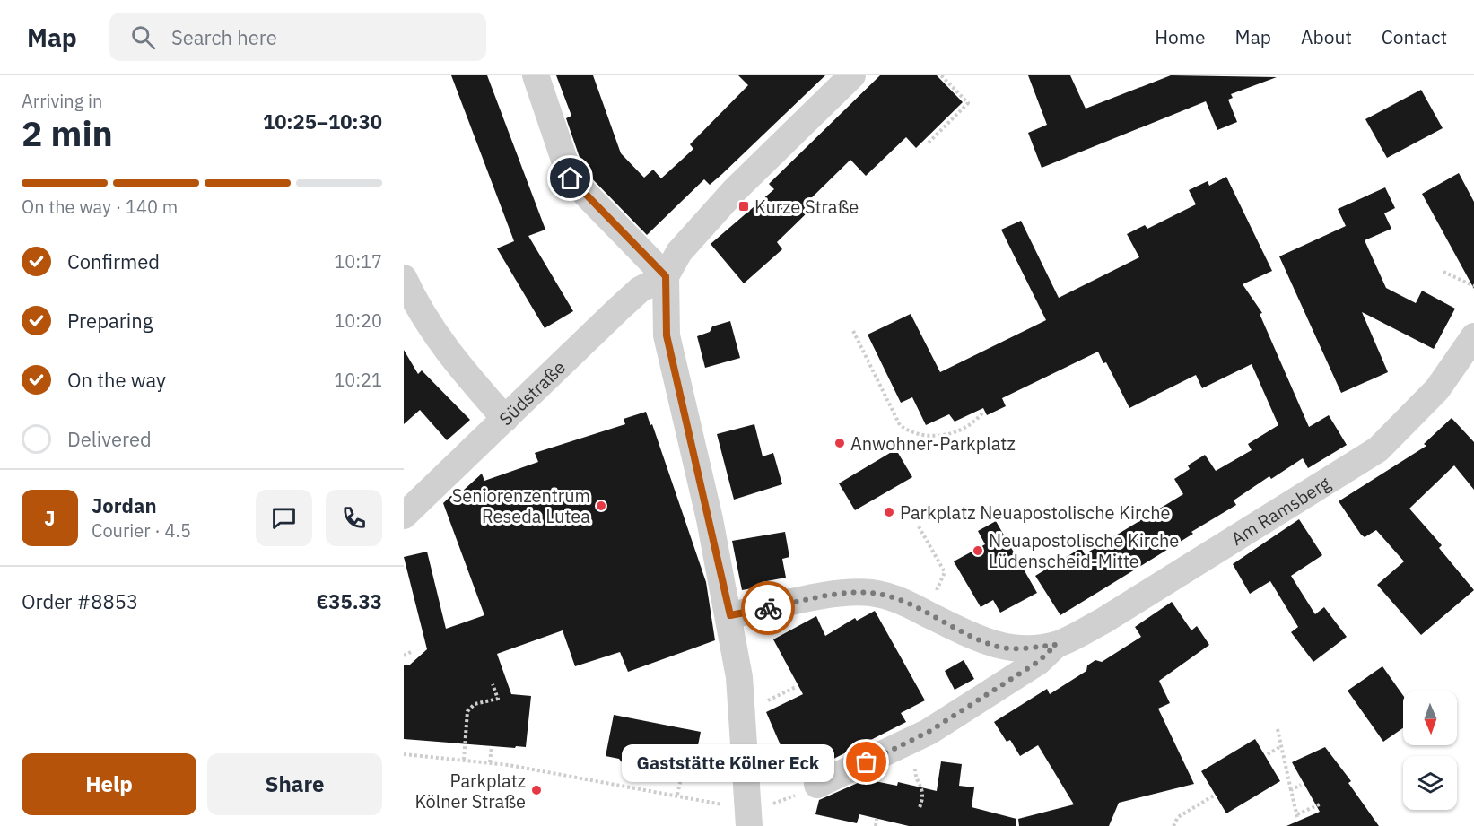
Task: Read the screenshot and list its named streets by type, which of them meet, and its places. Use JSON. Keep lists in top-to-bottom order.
{
  "streets": {
    "street": ["Südstraße", "Am Ramsberg"]
  },
  "places": {
    "transit": ["Kurze Straße"],
    "other": [
      "Anwohner-Parkplatz",
      "Seniorenzentrum Reseda Lutea",
      "Parkplatz Neuapostolische Kirche",
      "Neuapostolische Kirche Lüdenscheid-Mitte",
      "Gaststätte Kölner Eck",
      "Parkplatz Kölner Straße"
    ]
  },
  "north": "bottom",
  "page": {
    "header": "Map",
    "search": "Search here",
    "nav": [
      "Home",
      "Map",
      "About",
      "Contact"
    ],
    "heading": ["2 min", "Arriving in", "10:25–10:30"],
    "panel": [
      "Jordan",
      "Courier · 4.5",
      "Order #8853",
      "€35.33"
    ],
    "bar": "On the way · 140 m",
    "list": [
      ["Confirmed", "10:17"],
      ["Preparing", "10:20"],
      ["On the way", "10:21"],
      "Delivered"
    ],
    "round": "J",
    "buttons": ["Help", "Share"],
    "bubble": "Gaststätte Kölner Eck"
  }
}
